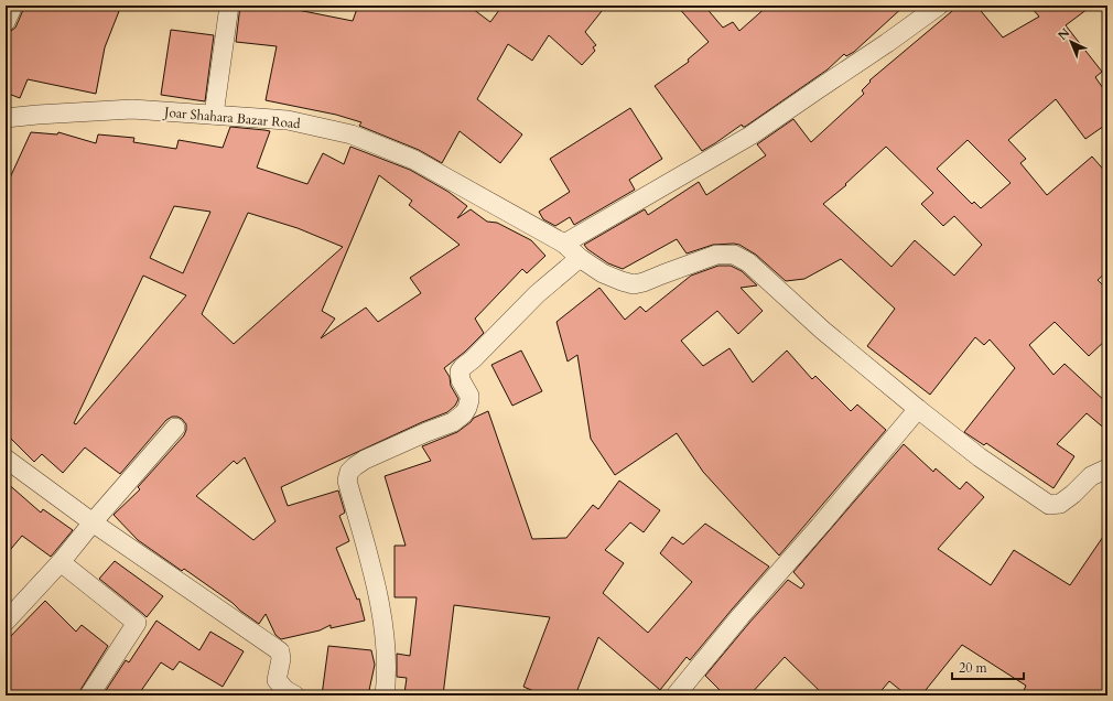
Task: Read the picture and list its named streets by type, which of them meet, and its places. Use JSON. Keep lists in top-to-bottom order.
{
  "streets": {
    "street": ["Joar Shahara Bazar Road"]
  },
  "scale_bar": "20 m",
  "north": "top left"
}
